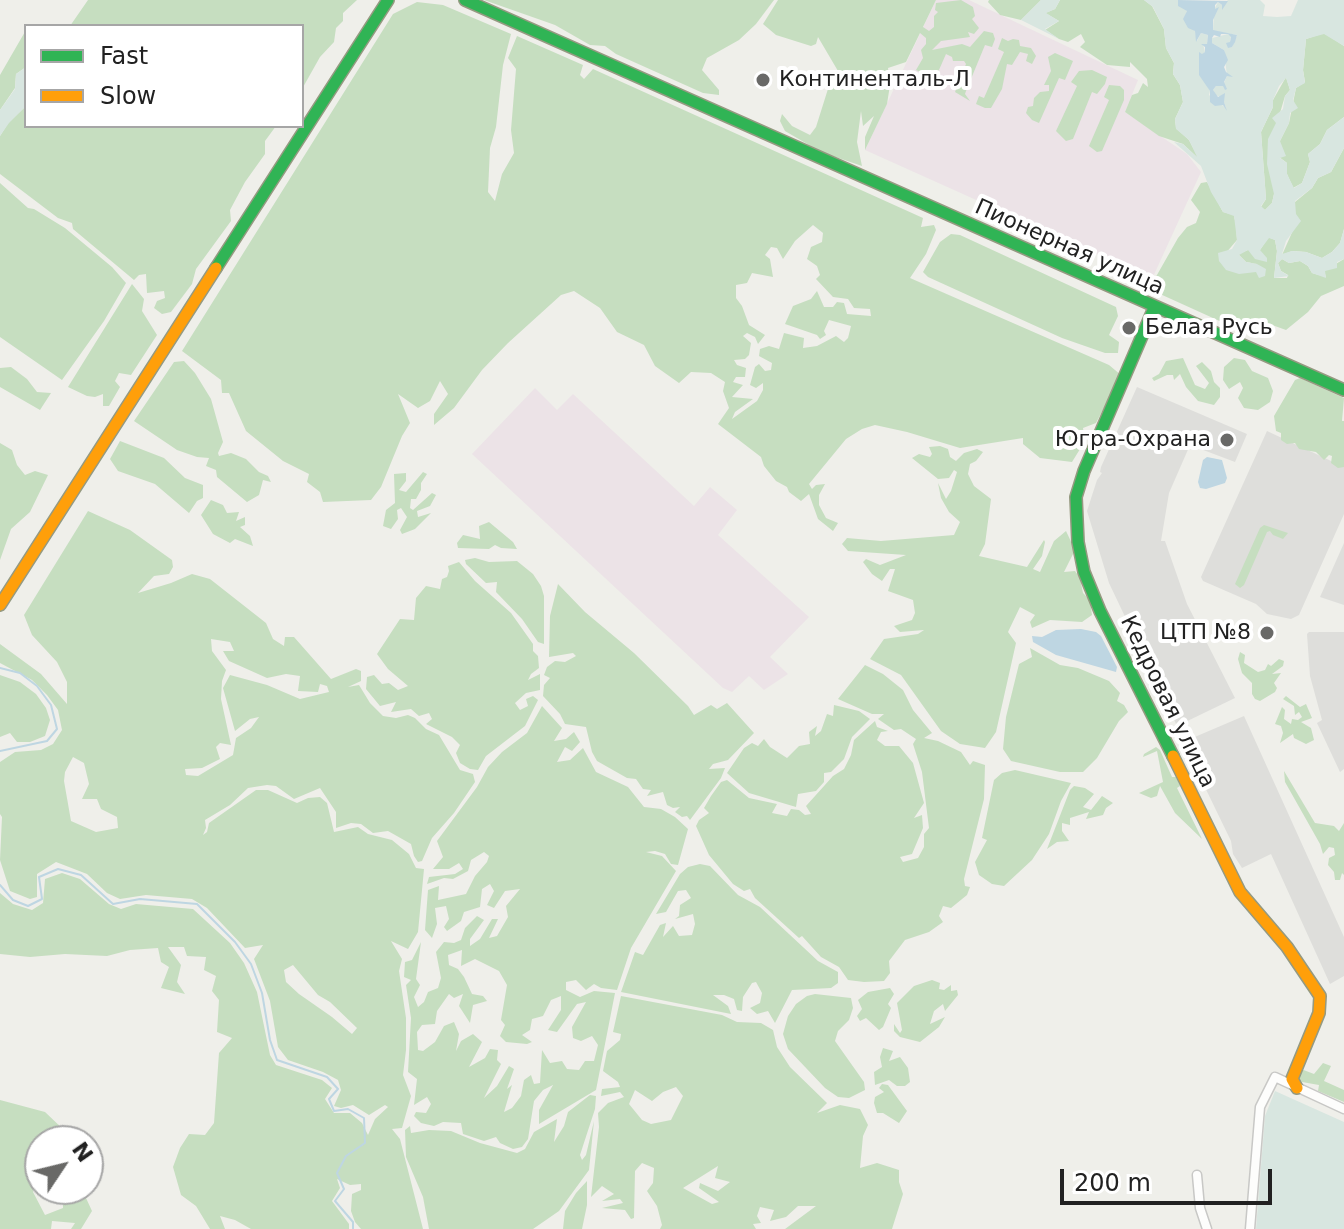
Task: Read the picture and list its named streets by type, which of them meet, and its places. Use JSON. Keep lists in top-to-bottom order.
{
  "streets": {
    "main road": ["Пионерная улица", "Кедровая улица"]
  },
  "crossings": [
    ["Пионерная улица", "Кедровая улица"]
  ],
  "places": [
    "Континенталь-Л",
    "Белая Русь",
    "Югра-Охрана",
    "ЦТП №8"
  ],
  "legend": ["Fast", "Slow"],
  "scale_bar": "200 m",
  "north": "top right"
}
